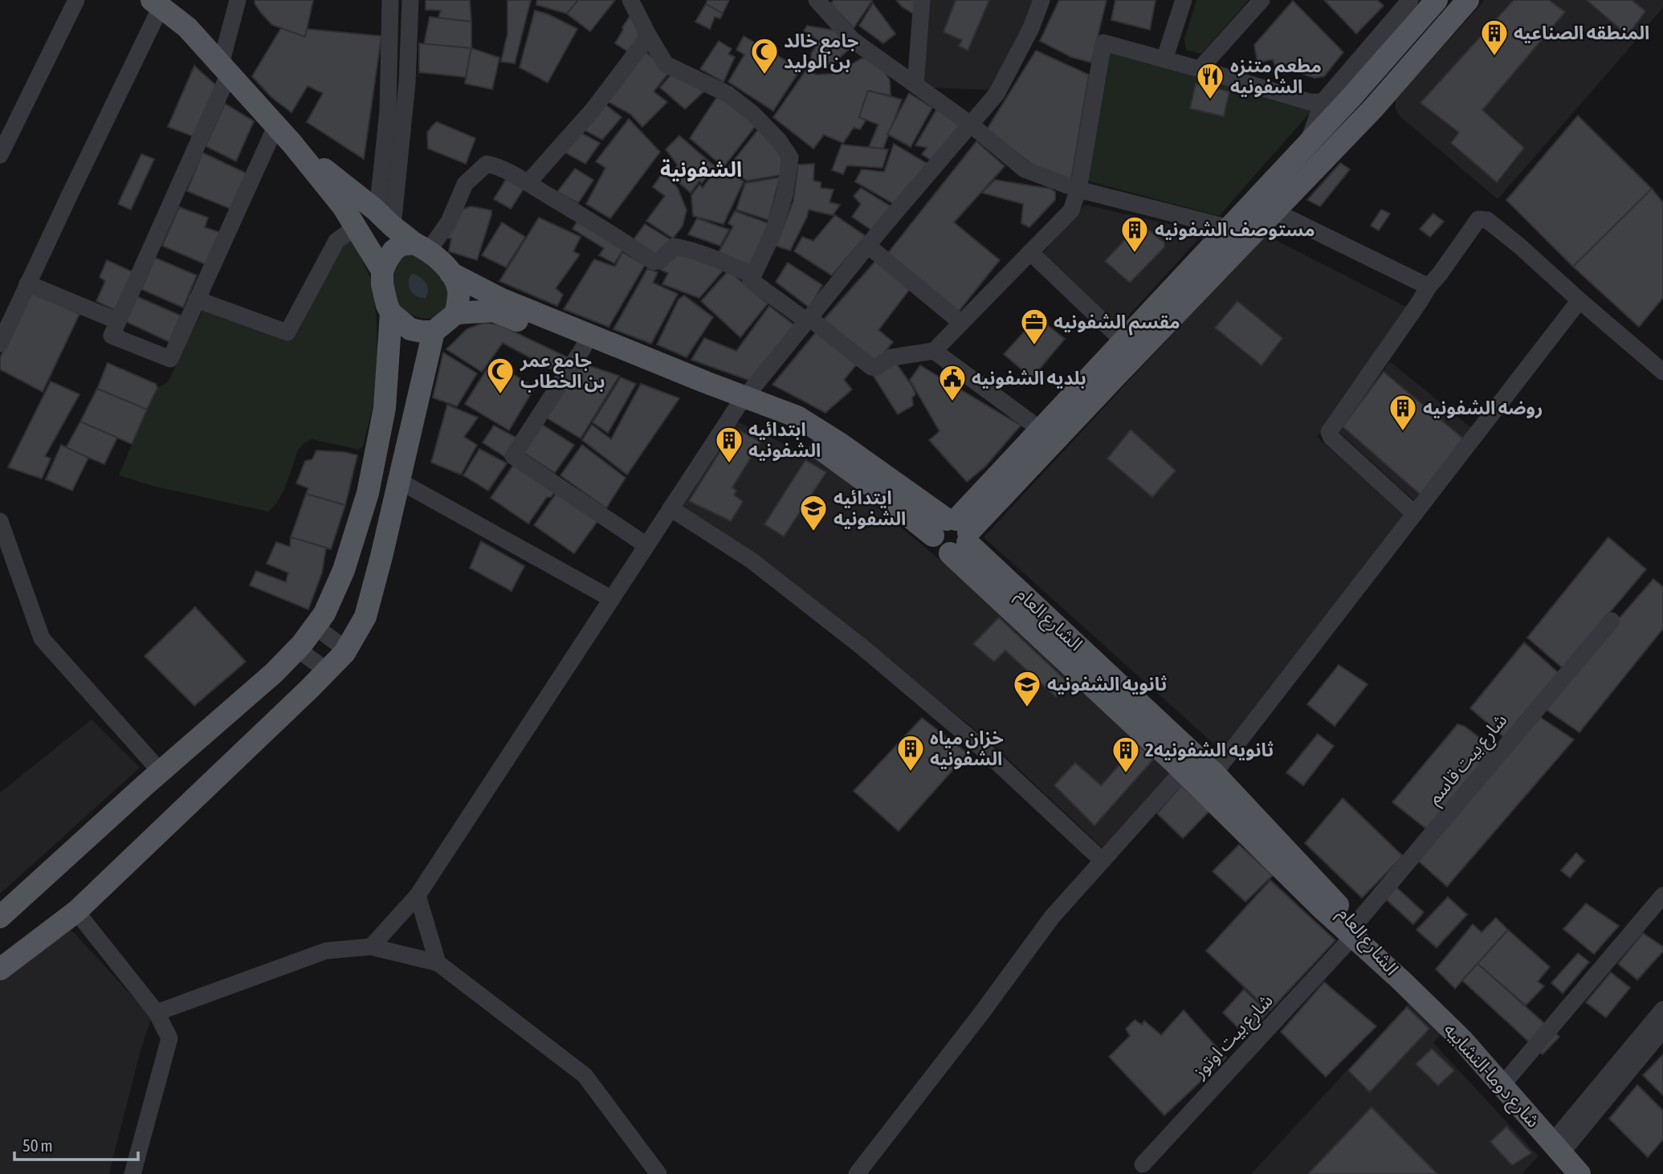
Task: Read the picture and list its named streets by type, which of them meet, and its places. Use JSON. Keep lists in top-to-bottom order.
{
  "streets": {
    "main road": ["الشارع العام", "شارع دوما-النشابيه"],
    "street": ["شارع بيت قاسم", "شارع بيت اوتوز"]
  },
  "crossings": [
    ["الشارع العام", "شارع بيت قاسم"],
    ["الشارع العام", "شارع بيت اوتوز"],
    ["الشارع العام", "شارع دوما-النشابيه"],
    ["شارع بيت قاسم", "شارع بيت اوتوز"]
  ],
  "districts": ["الشفونية"],
  "places": {
    "building": [
      "المنطقه الصناعيه",
      "مستوصف الشفونيه",
      "روضه الشفونيه",
      "ابتدائيه الشفونيه",
      "خزان مياه الشفونيه",
      "ثانويه الشفونيه2"
    ],
    "mosque": ["جامع خالد بن الوليد", "جامع عمر بن الخطاب"],
    "restaurant": ["مطعم متنزه الشفونيه"],
    "office": ["مقسم الشفونيه"],
    "public building": ["بلديه الشفونيه"],
    "school or university": ["ايتدائيه الشفونيه", "ثانويه الشفونيه"]
  },
  "scale_bar": "50 m"
}
